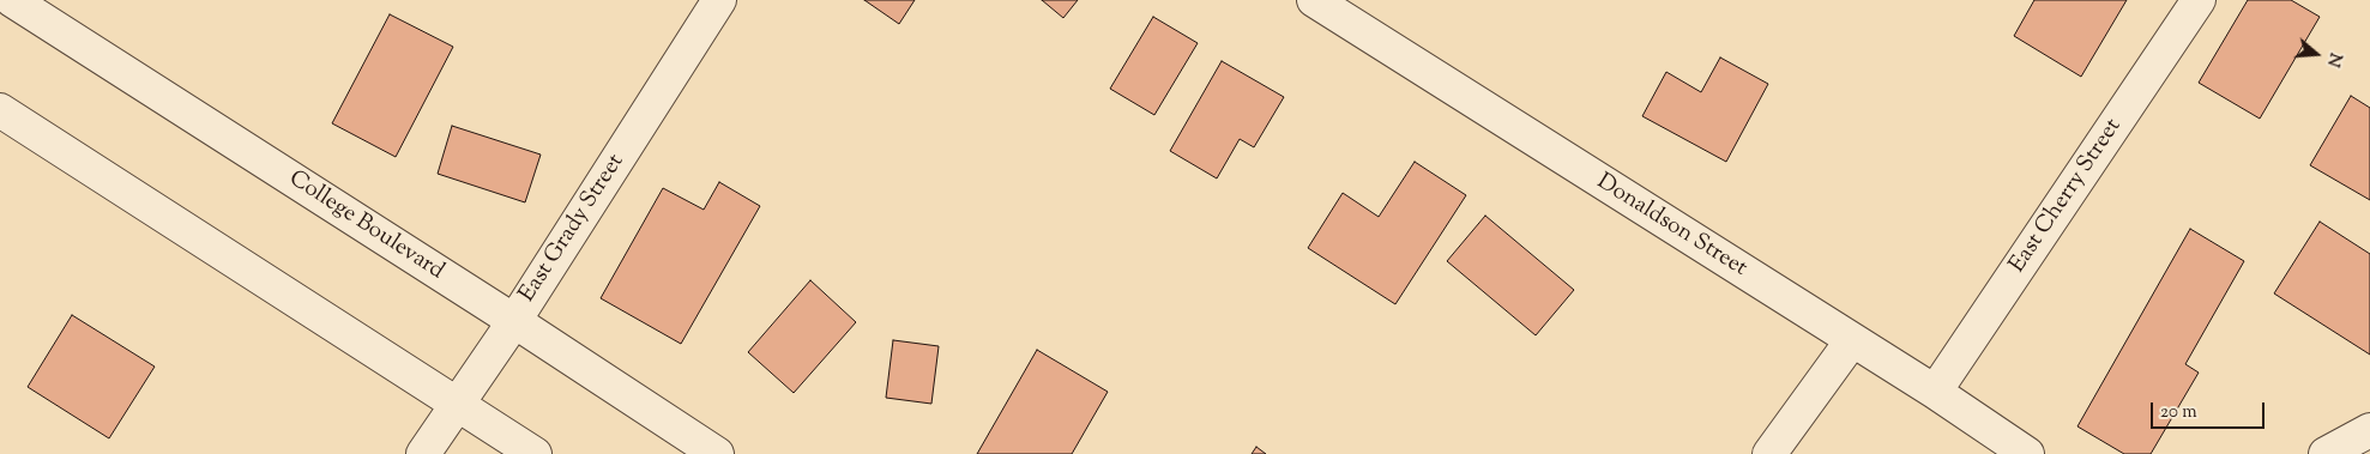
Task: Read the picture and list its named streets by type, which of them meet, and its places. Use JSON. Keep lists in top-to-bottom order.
{
  "streets": {
    "street": [
      "East Cherry Street",
      "College Boulevard",
      "Donaldson Street",
      "East Grady Street"
    ]
  },
  "crossings": [
    ["East Cherry Street", "Donaldson Street"],
    ["College Boulevard", "East Grady Street"]
  ],
  "scale_bar": "20 m",
  "north": "right"
}
